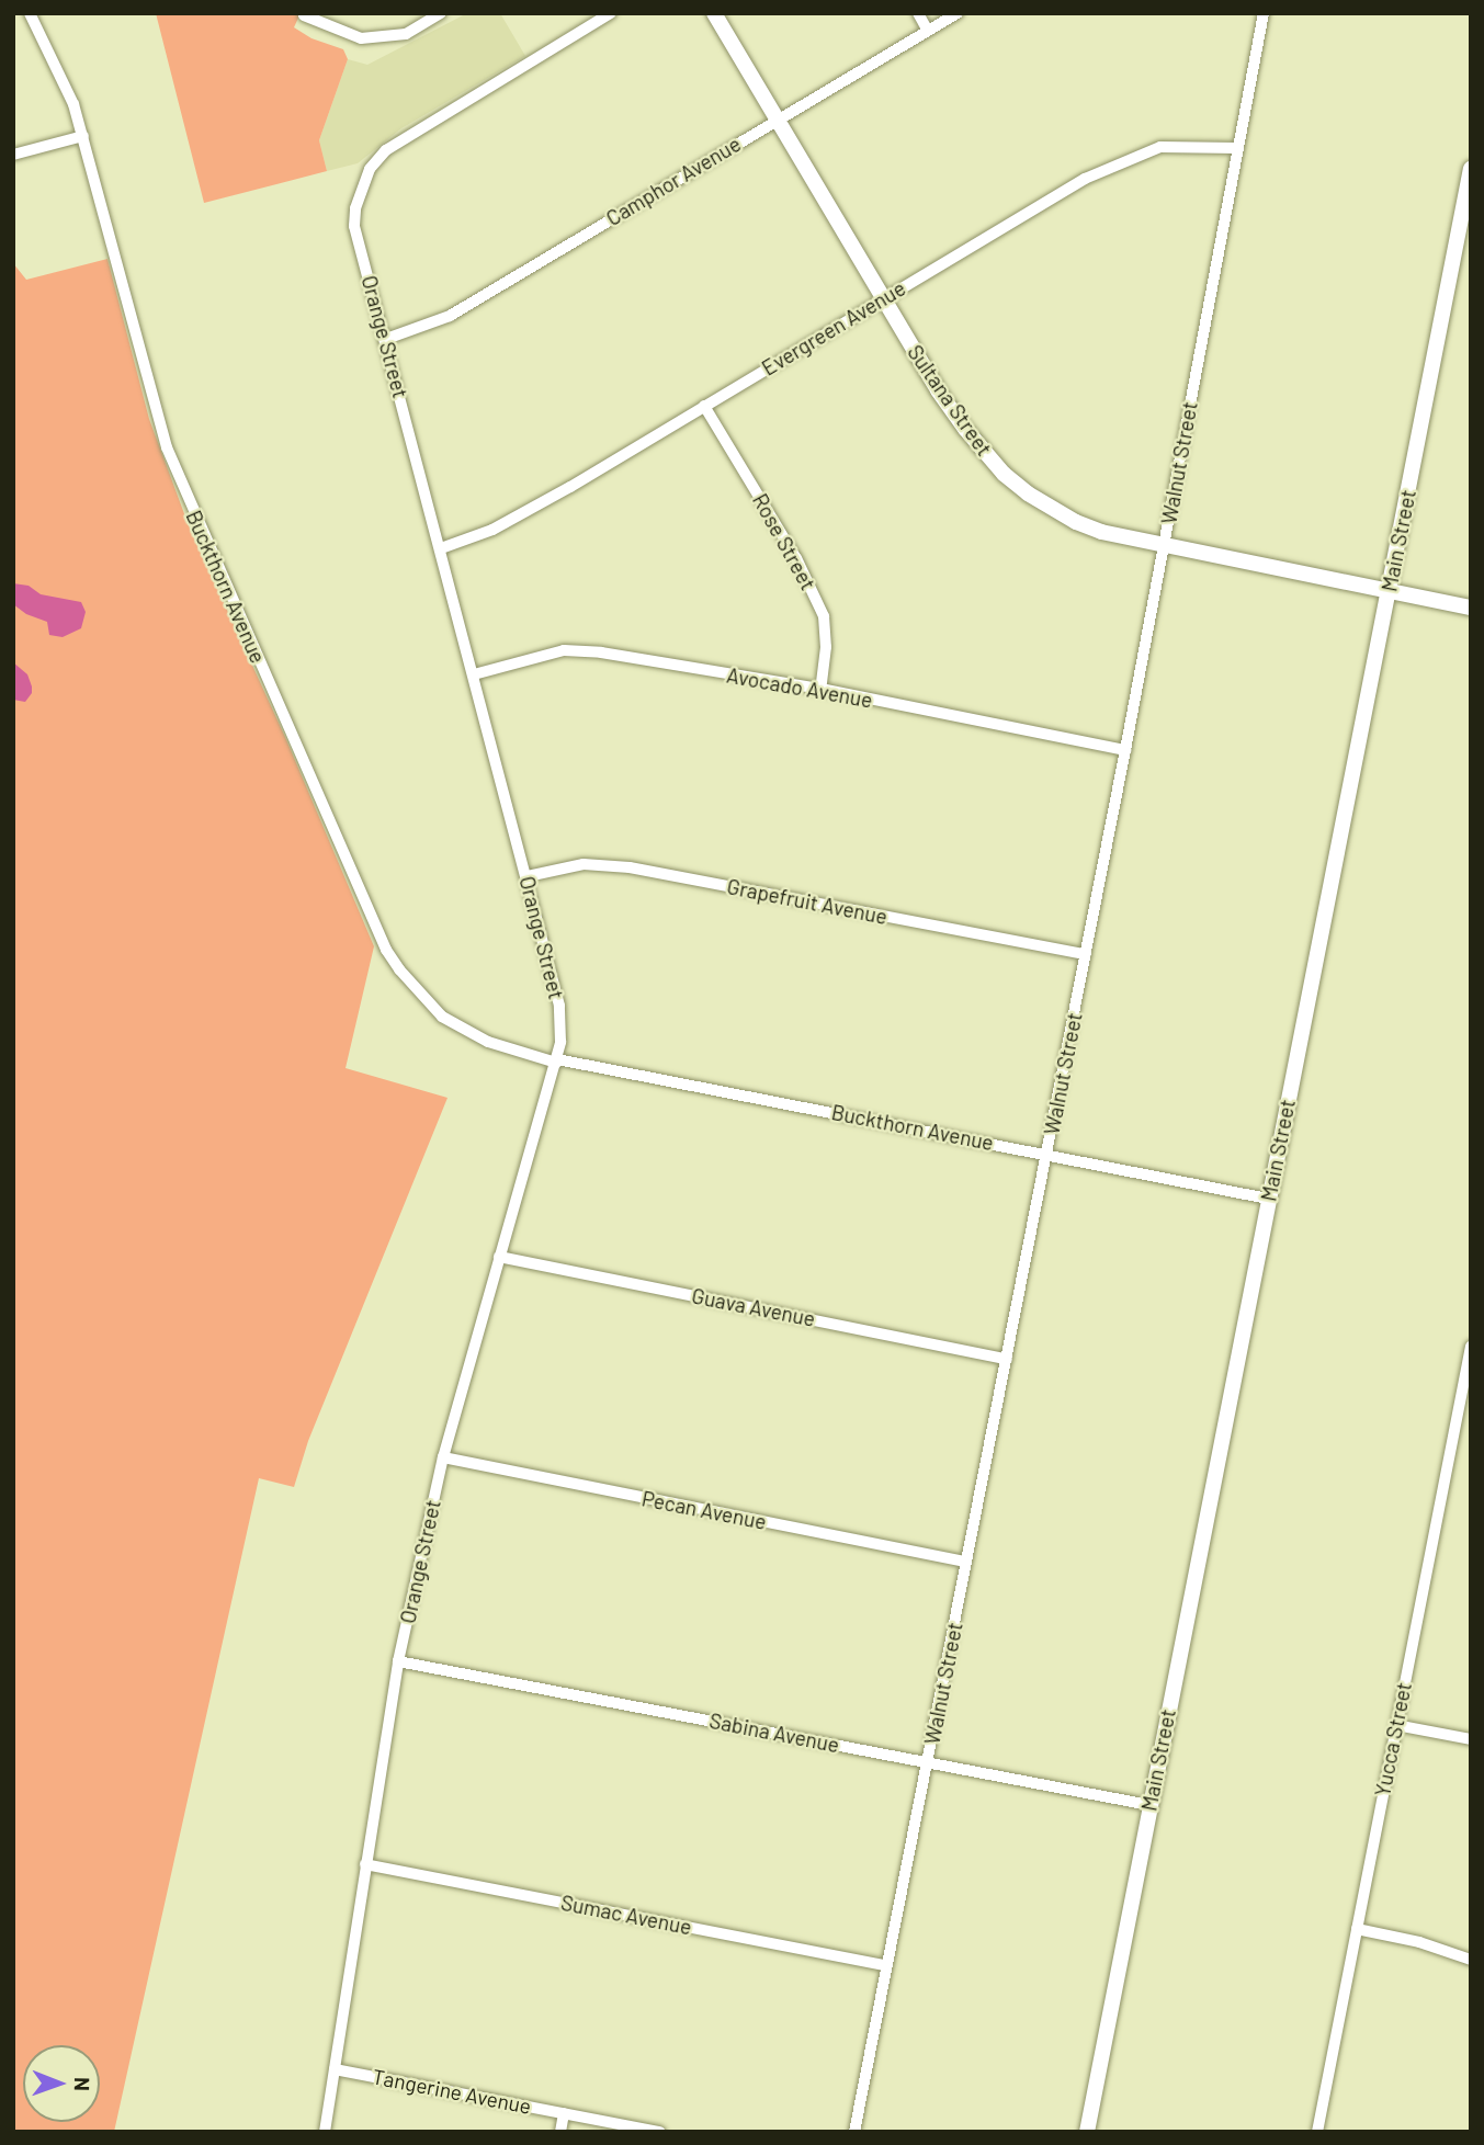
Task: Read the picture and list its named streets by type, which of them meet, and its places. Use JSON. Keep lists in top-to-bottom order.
{
  "streets": {
    "main road": ["Sultana Street", "Main Street"],
    "street": [
      "Camphor Avenue",
      "Evergreen Avenue",
      "Orange Street",
      "Walnut Street",
      "Rose Street",
      "Buckthorn Avenue",
      "Avocado Avenue",
      "Grapefruit Avenue",
      "Guava Avenue",
      "Pecan Avenue",
      "Sabina Avenue",
      "Yucca Street",
      "Sumac Avenue",
      "Tangerine Avenue"
    ]
  },
  "crossings": [
    ["Camphor Avenue", "Orange Street"],
    ["Camphor Avenue", "Sultana Street"],
    ["Evergreen Avenue", "Orange Street"],
    ["Evergreen Avenue", "Sultana Street"],
    ["Evergreen Avenue", "Walnut Street"],
    ["Evergreen Avenue", "Rose Street"],
    ["Orange Street", "Buckthorn Avenue"],
    ["Orange Street", "Avocado Avenue"],
    ["Orange Street", "Grapefruit Avenue"],
    ["Orange Street", "Guava Avenue"],
    ["Orange Street", "Pecan Avenue"],
    ["Orange Street", "Sabina Avenue"],
    ["Orange Street", "Sumac Avenue"],
    ["Orange Street", "Tangerine Avenue"],
    ["Sultana Street", "Walnut Street"],
    ["Sultana Street", "Main Street"],
    ["Walnut Street", "Buckthorn Avenue"],
    ["Walnut Street", "Avocado Avenue"],
    ["Walnut Street", "Grapefruit Avenue"],
    ["Walnut Street", "Guava Avenue"],
    ["Walnut Street", "Pecan Avenue"],
    ["Walnut Street", "Sabina Avenue"],
    ["Walnut Street", "Sumac Avenue"],
    ["Main Street", "Buckthorn Avenue"],
    ["Main Street", "Sabina Avenue"],
    ["Rose Street", "Avocado Avenue"]
  ],
  "north": "right"
}
